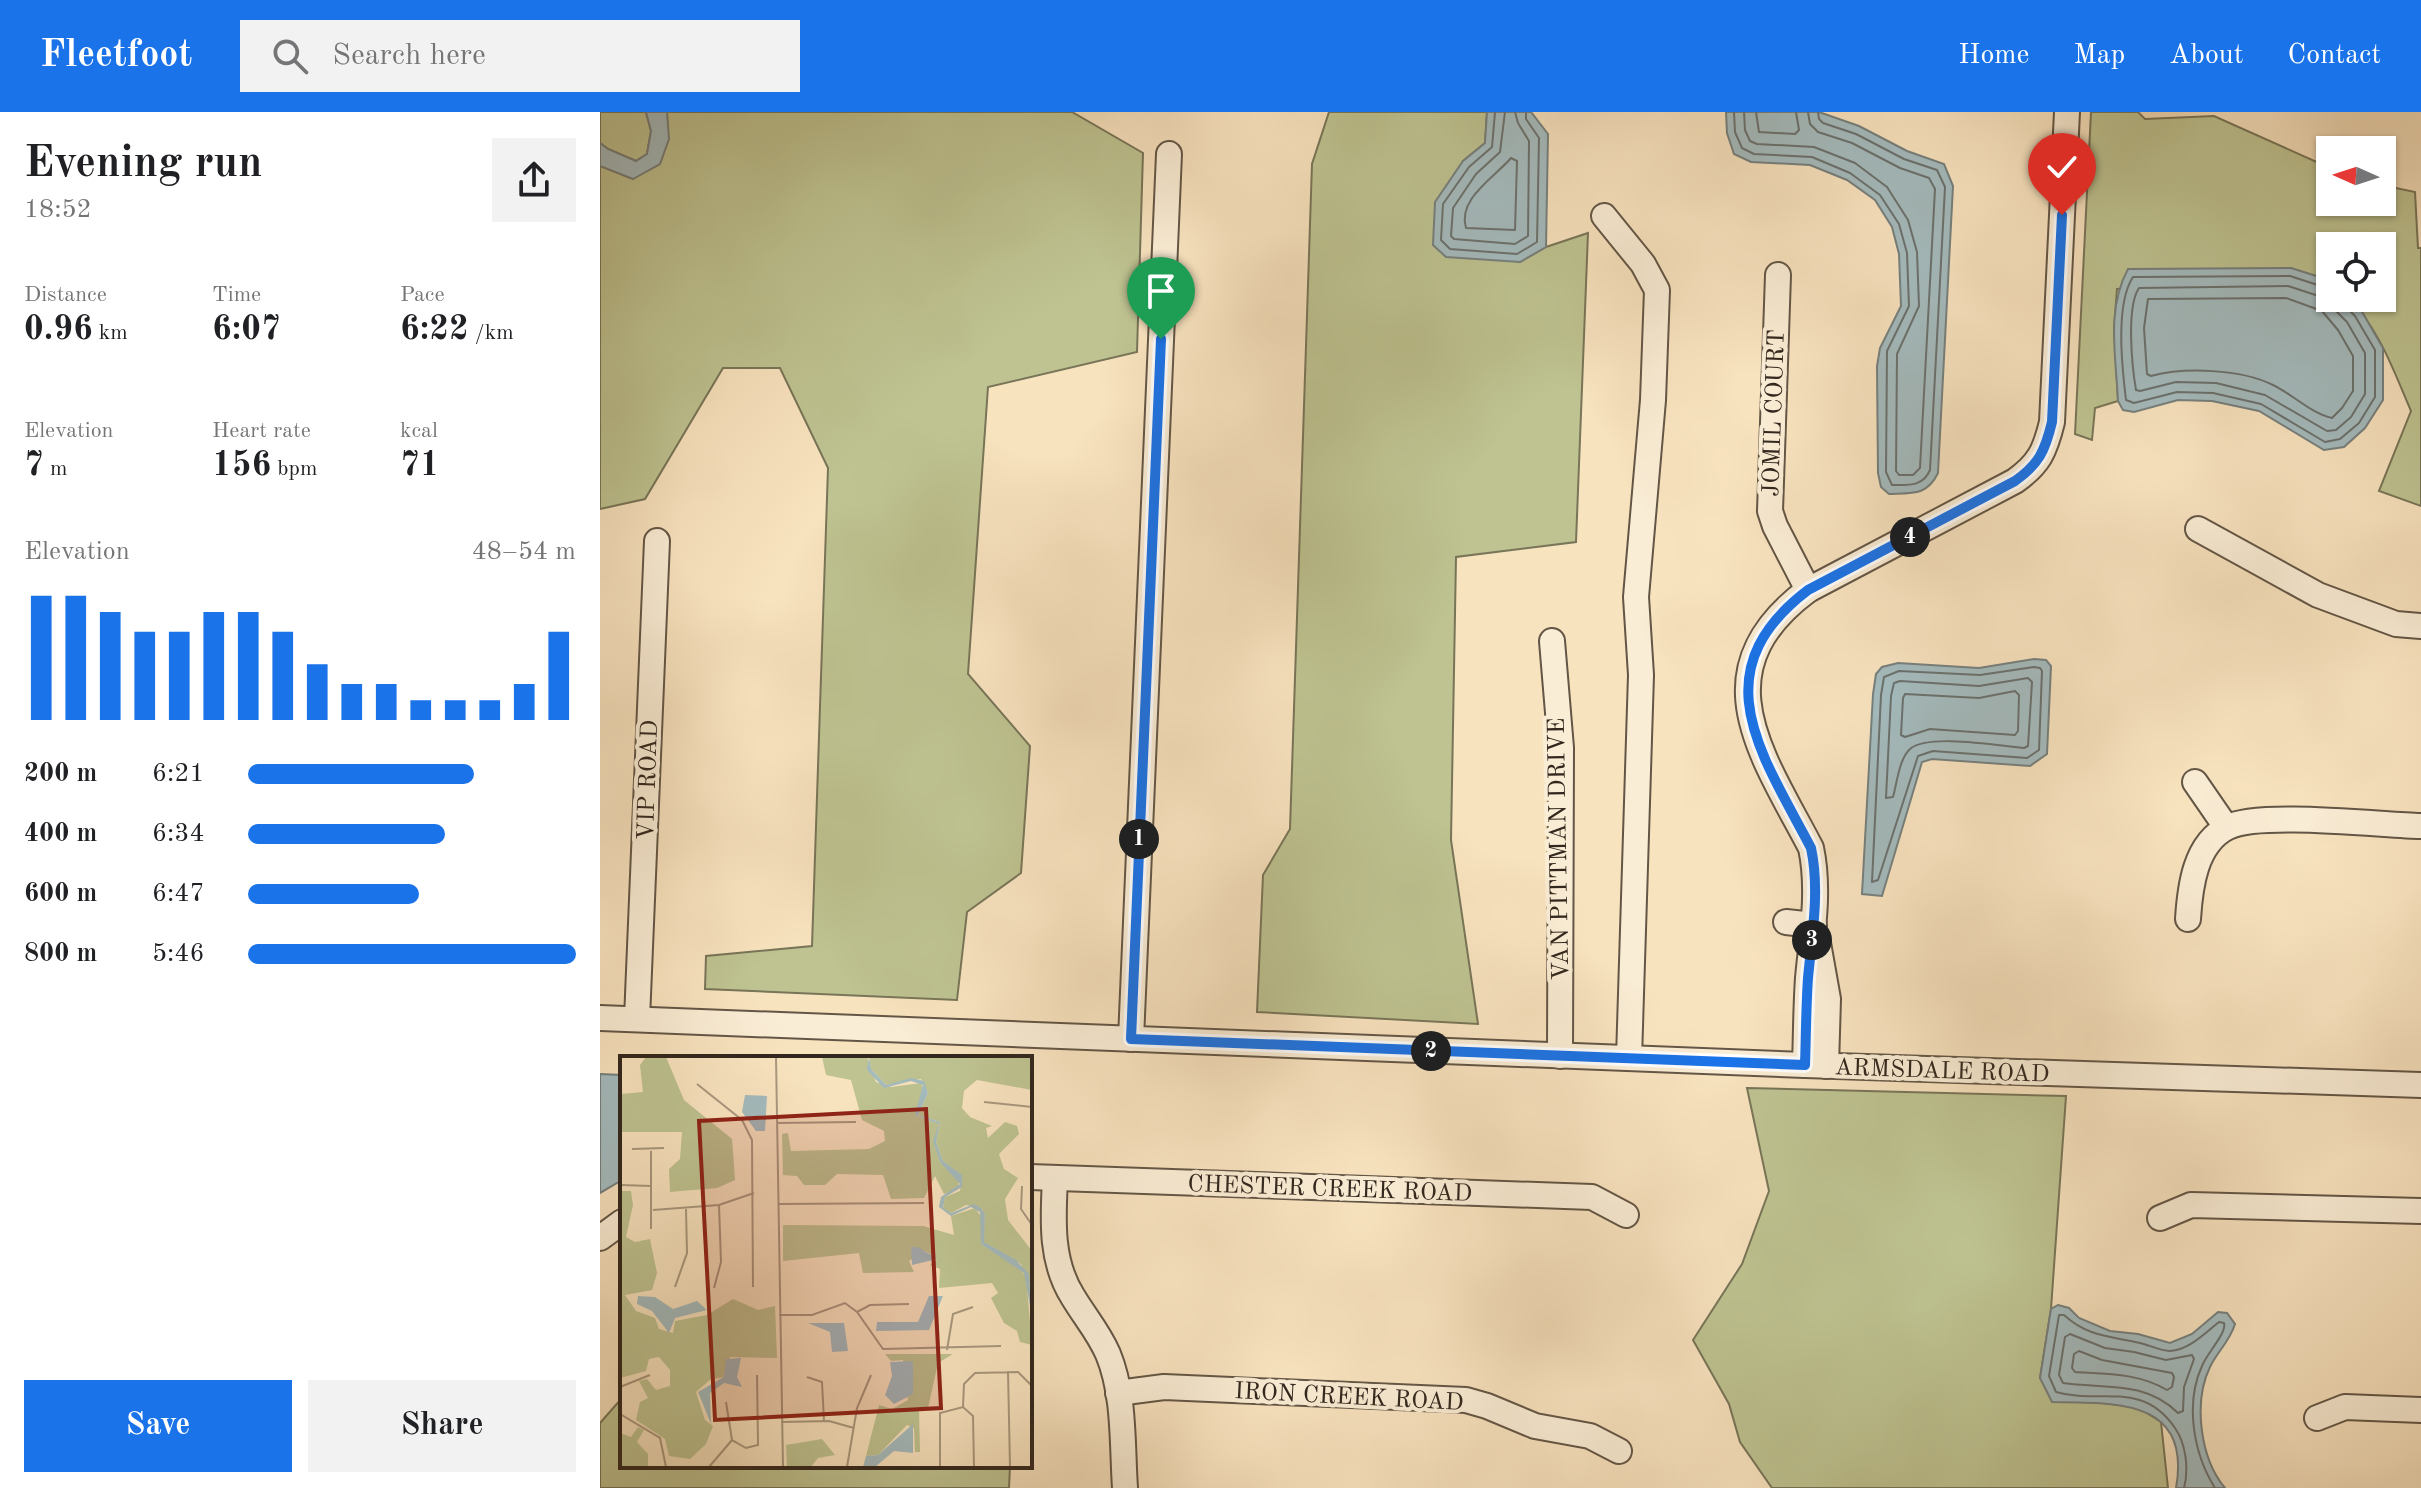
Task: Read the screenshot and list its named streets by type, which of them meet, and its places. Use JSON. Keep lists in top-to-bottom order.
{
  "streets": {
    "street": [
      "JOMIL COURT",
      "VIP ROAD",
      "VAN PITTMAN DRIVE",
      "ARMSDALE ROAD",
      "CHESTER CREEK ROAD",
      "IRON CREEK ROAD"
    ]
  },
  "crossings": [
    ["VIP ROAD", "ARMSDALE ROAD"],
    ["VAN PITTMAN DRIVE", "ARMSDALE ROAD"]
  ],
  "north": "left",
  "page": {
    "header": "Fleetfoot",
    "search": "Search here",
    "nav": [
      "Home",
      "Map",
      "About",
      "Contact"
    ],
    "heading": ["Evening run", "18:52"],
    "stats": [
      ["Distance", "0.96 km"],
      ["Time", "6:07"],
      ["Pace", "6:22 /km"],
      ["Elevation", "7 m"],
      ["Heart rate", "156 bpm"],
      ["kcal", "71"]
    ],
    "pins": [
      "4",
      "1",
      "3",
      "2"
    ],
    "chart": ["Elevation", "48–54 m"],
    "list": [
      {
        "name": "200 m",
        "note": "6:21"
      },
      {
        "name": "400 m",
        "note": "6:34"
      },
      {
        "name": "600 m",
        "note": "6:47"
      },
      {
        "name": "800 m",
        "note": "5:46"
      }
    ],
    "buttons": ["Save", "Share"]
  }
}
